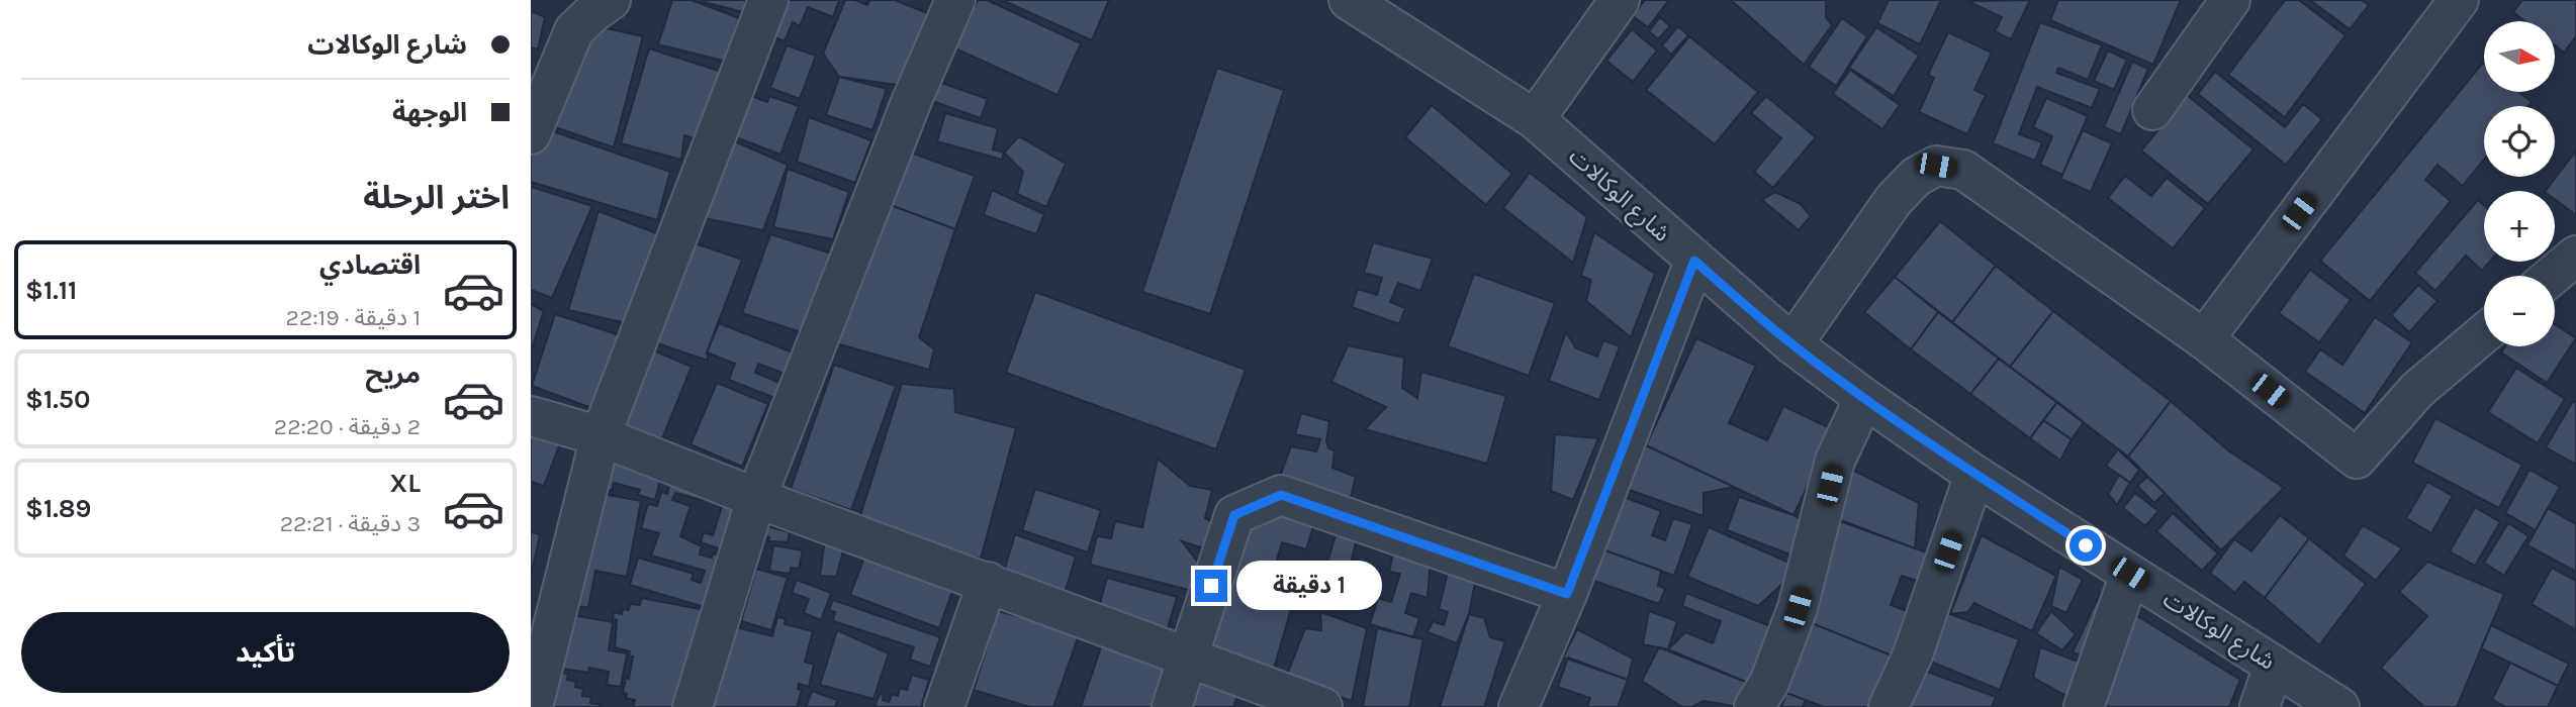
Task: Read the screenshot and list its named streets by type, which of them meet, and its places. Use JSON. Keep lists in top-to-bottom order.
{
  "streets": {
    "street": ["شارع الوكالات"]
  },
  "north": "right",
  "page": {
    "banner": ["شارع الوكالات", "الوجهة"],
    "map_buttons": ["+", "−"],
    "heading": "اختر الرحلة",
    "list": [
      {
        "name": "اقتصادي",
        "note": "1 دقيقة · 22:19",
        "value": "$1.11"
      },
      {
        "name": "مريح",
        "note": "2 دقيقة · 22:20",
        "value": "$1.50"
      },
      {
        "name": "XL",
        "note": "3 دقيقة · 22:21",
        "value": "$1.89"
      }
    ],
    "bubble": "1 دقيقة",
    "buttons": "تأكيد"
  }
}
